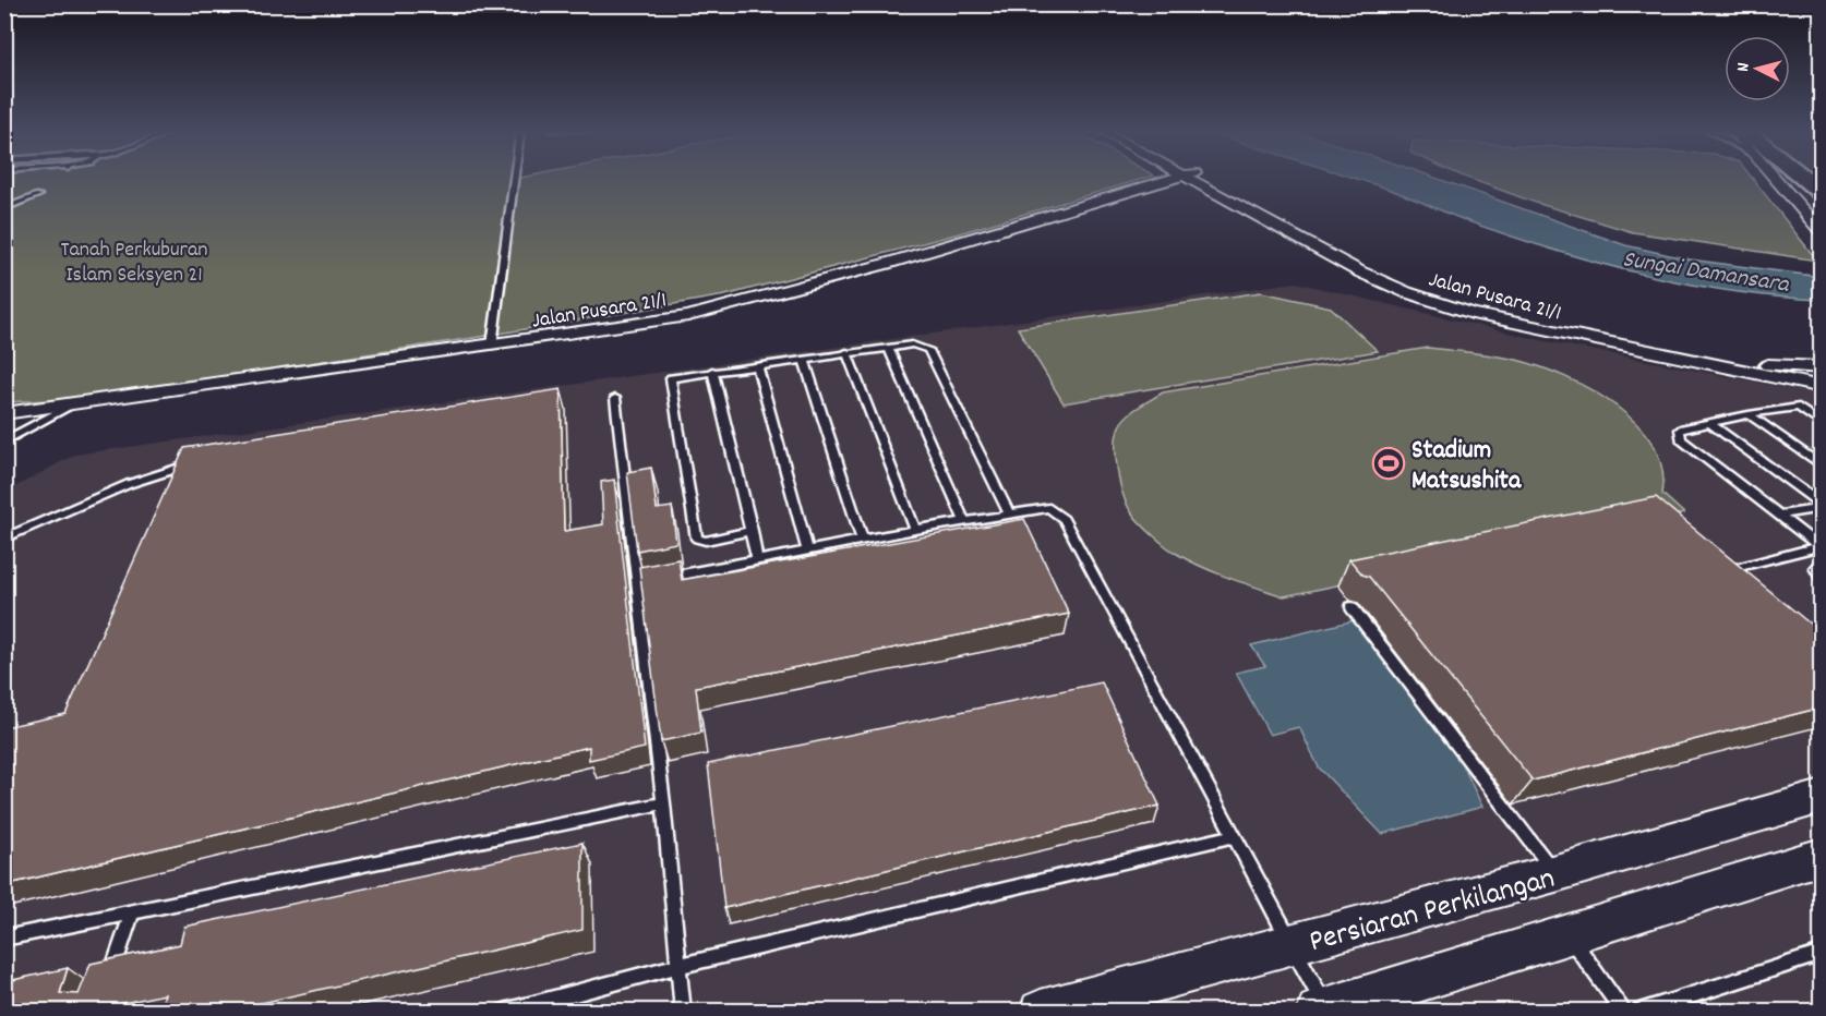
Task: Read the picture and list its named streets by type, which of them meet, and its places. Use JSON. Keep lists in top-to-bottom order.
{
  "streets": {
    "main road": ["Persiaran Perkilangan"],
    "street": ["Jalan Pusara 21/1"]
  },
  "water": ["Sungai Damansara"],
  "parks": ["Tanah Perkuburan Islam Seksyen 21"],
  "places": {
    "sports": ["Stadium Matsushita"]
  },
  "north": "left"
}
